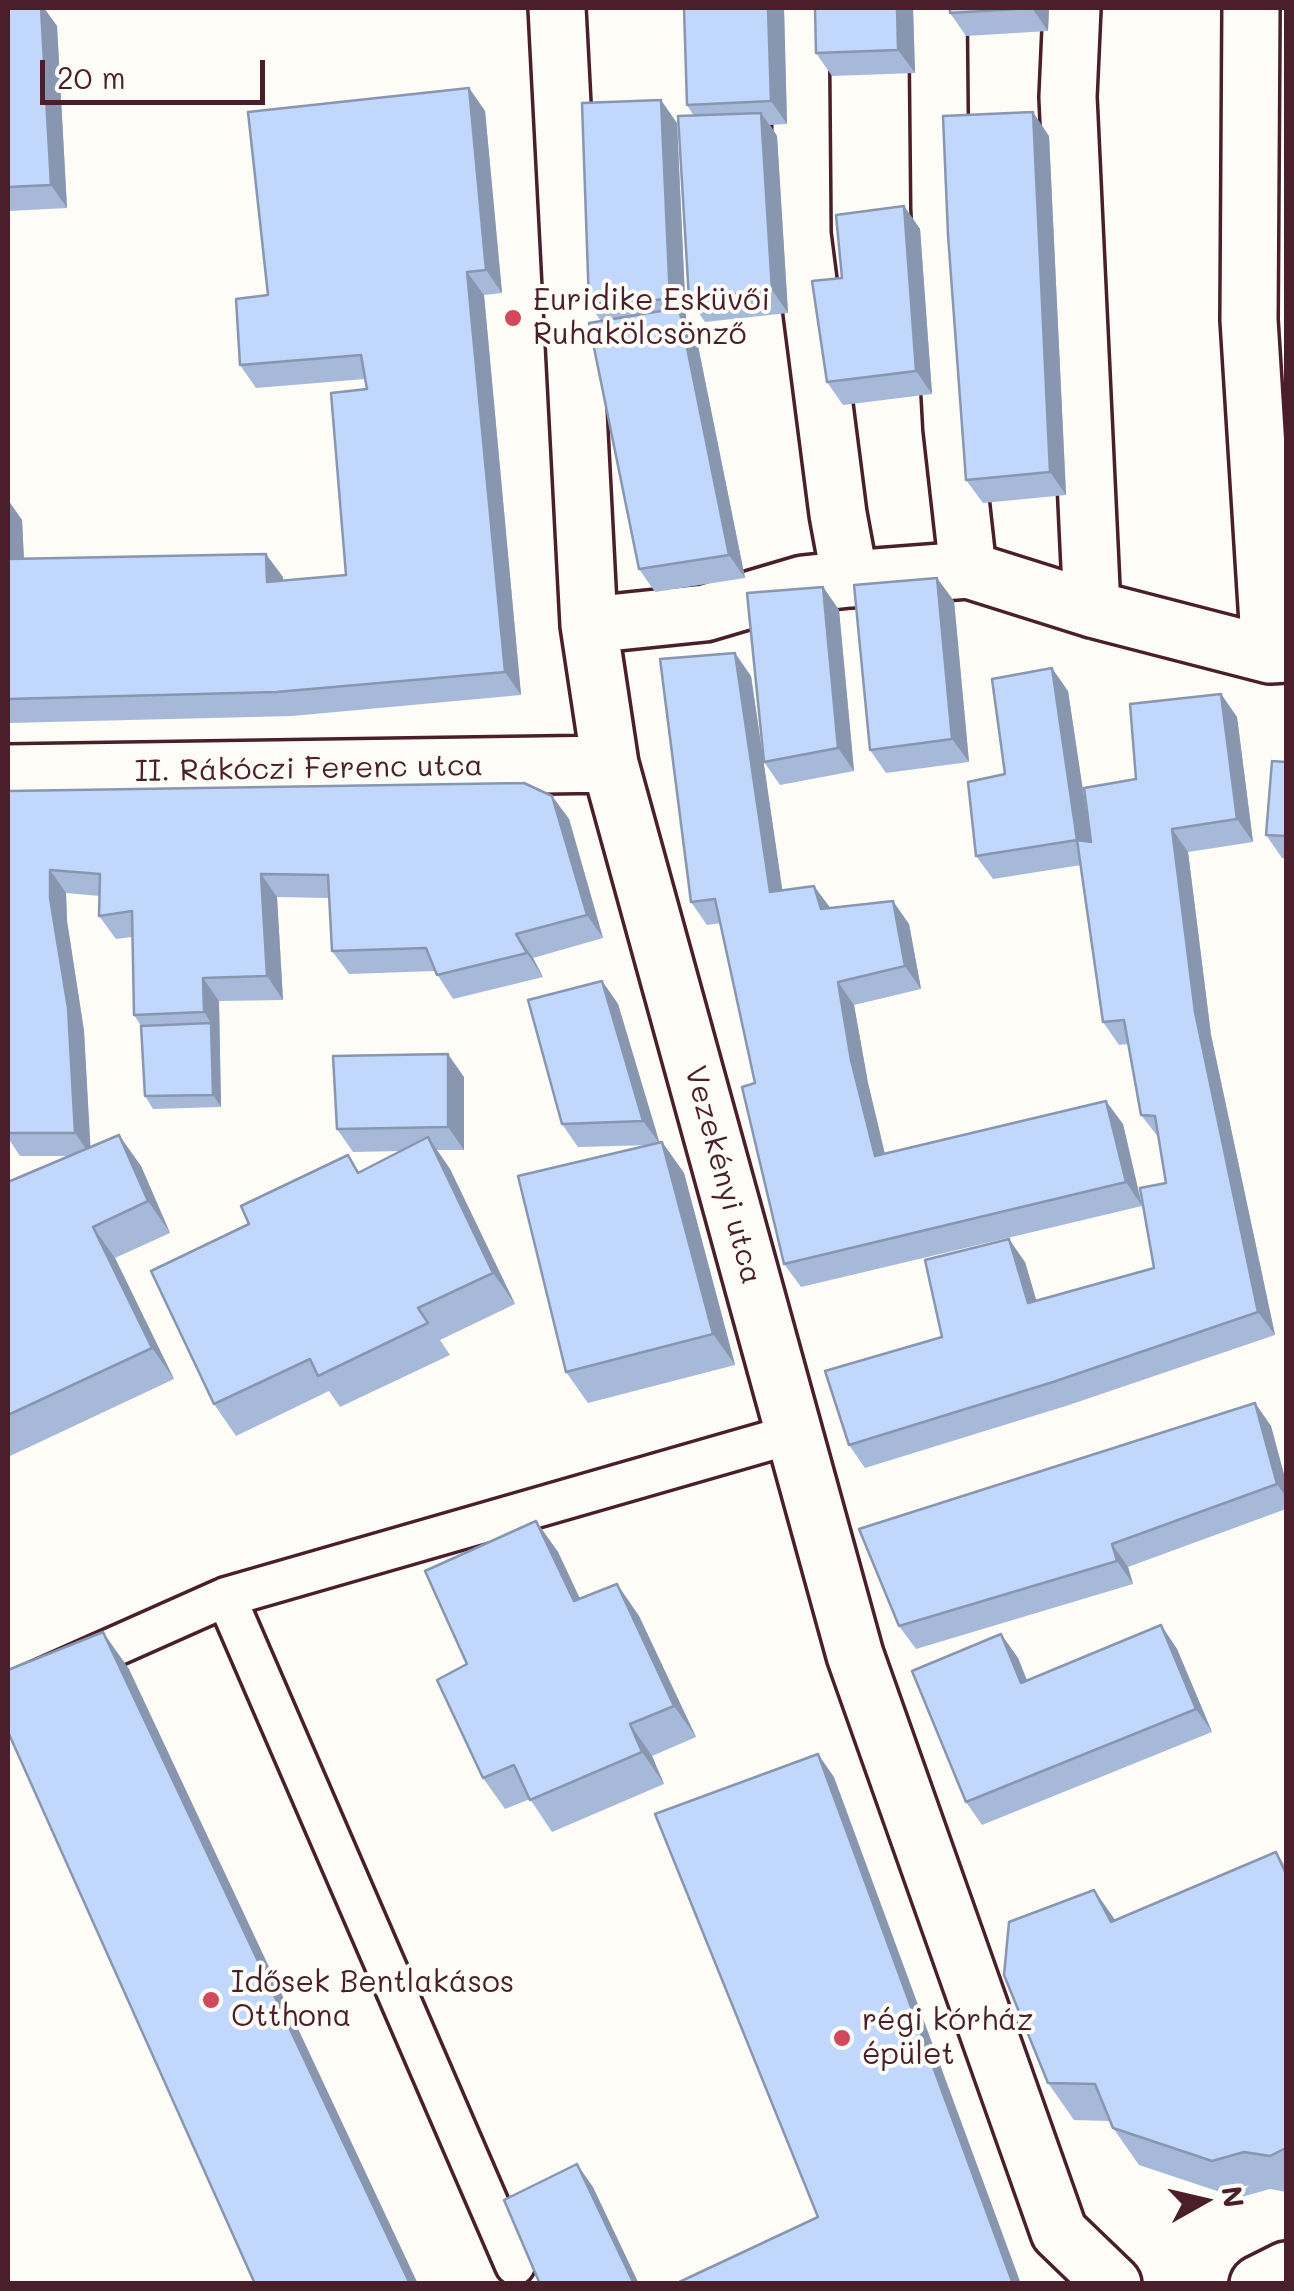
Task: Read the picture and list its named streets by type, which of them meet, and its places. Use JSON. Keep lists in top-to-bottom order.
{
  "streets": {
    "street": ["II. Rákóczi Ferenc utca", "Vezekényi utca"]
  },
  "crossings": [
    ["II. Rákóczi Ferenc utca", "Vezekényi utca"]
  ],
  "places": ["Euridike Esküvői Ruhakölcsönző", "Idősek Bentlakásos Otthona", "régi kórház épület"],
  "scale_bar": "20 m",
  "north": "right"
}
